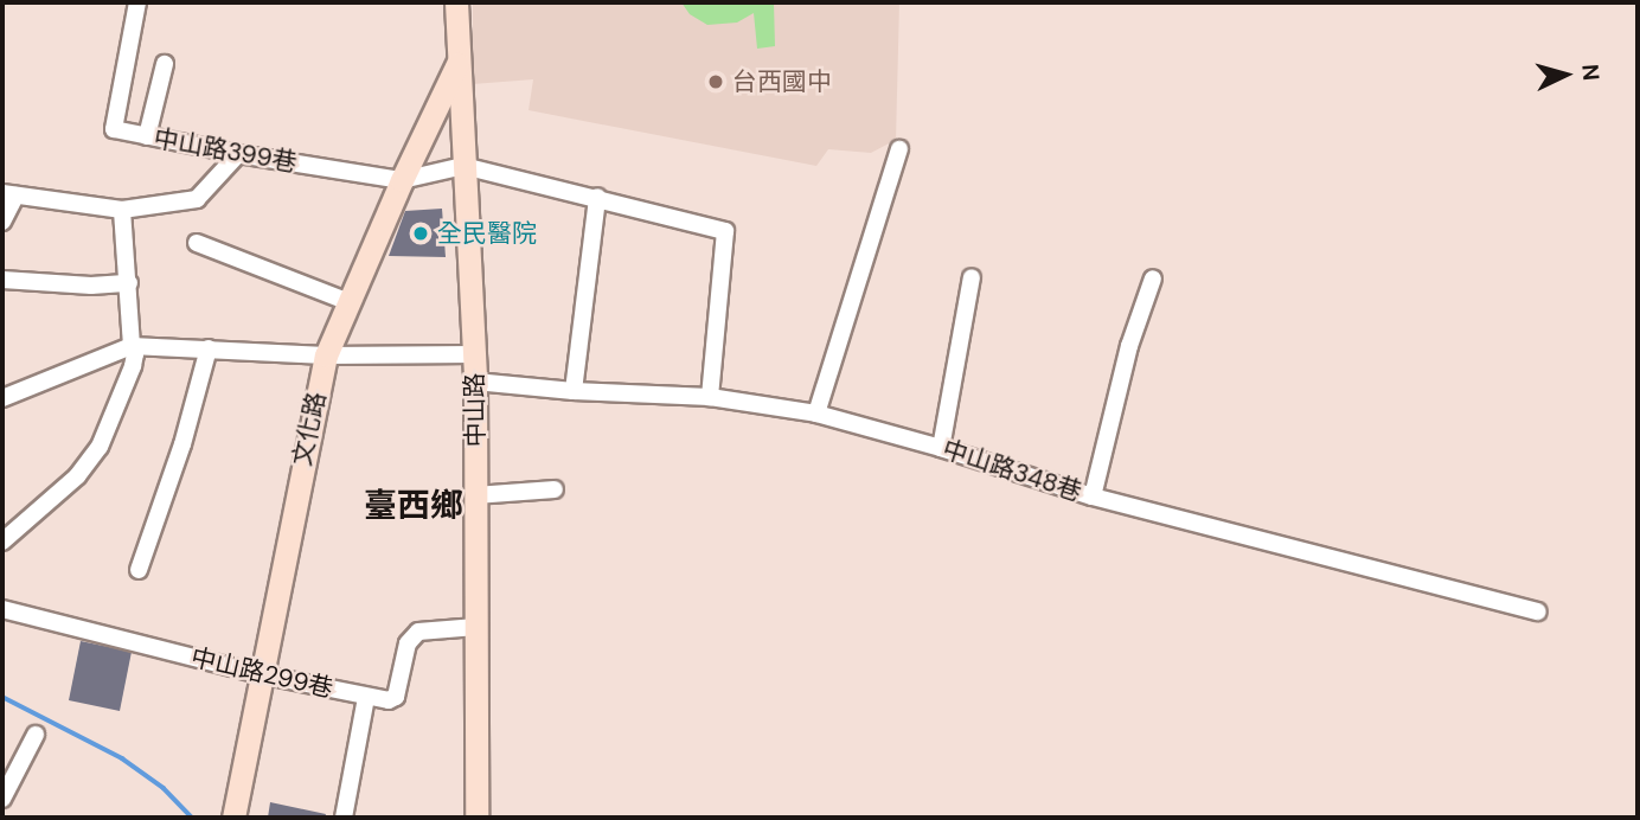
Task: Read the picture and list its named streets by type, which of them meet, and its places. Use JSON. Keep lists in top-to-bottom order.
{
  "streets": {
    "main road": ["中山路", "文化路"],
    "street": ["中山路399巷", "中山路348巷", "中山路299巷"]
  },
  "crossings": [
    ["中山路399巷", "中山路"],
    ["中山路399巷", "文化路"],
    ["中山路", "文化路"],
    ["中山路", "中山路348巷"],
    ["中山路", "中山路299巷"],
    ["文化路", "中山路299巷"]
  ],
  "districts": ["臺西鄉"],
  "places": ["台西國中", "全民醫院"],
  "north": "right"
}
